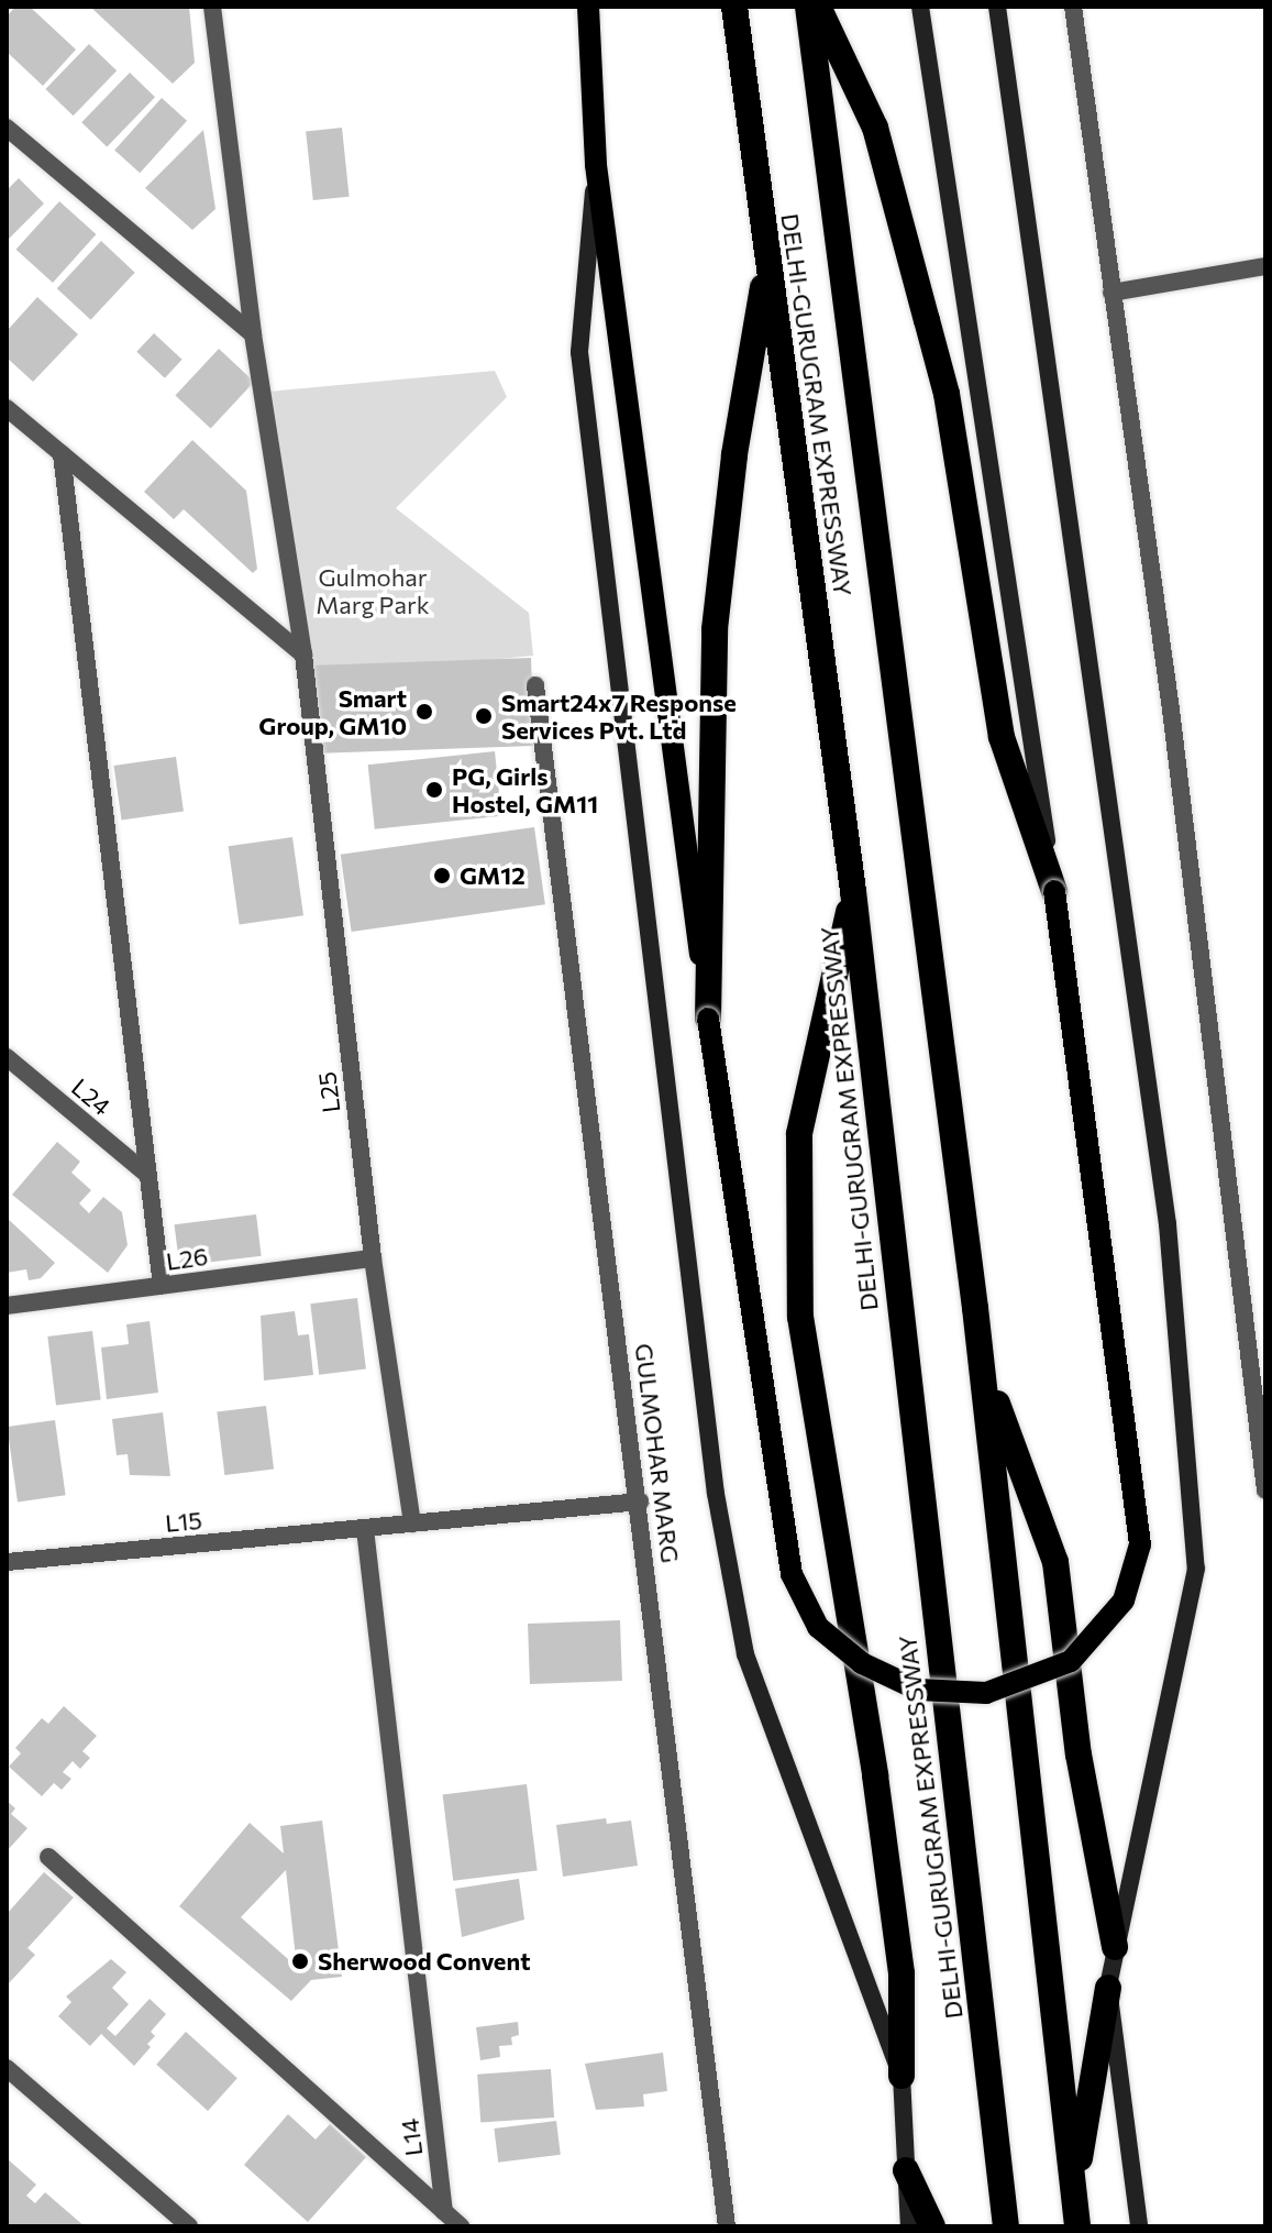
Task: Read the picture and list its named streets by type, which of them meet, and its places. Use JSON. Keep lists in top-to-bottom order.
{
  "streets": {
    "highway": ["DELHI-GURUGRAM EXPRESSWAY"],
    "street": [
      "L25",
      "L24",
      "L26",
      "GULMOHAR MARG",
      "L15",
      "L14"
    ]
  },
  "crossings": [
    ["L25", "L26"],
    ["L25", "L15"],
    ["GULMOHAR MARG", "L15"],
    ["L15", "L14"]
  ],
  "parks": ["Gulmohar Marg Park"],
  "places": [
    "Smart Group, GM10",
    "Smart24x7 Response Services Pvt. Ltd",
    "PG, Girls Hostel, GM11",
    "GM12",
    "Sherwood Convent"
  ]
}
